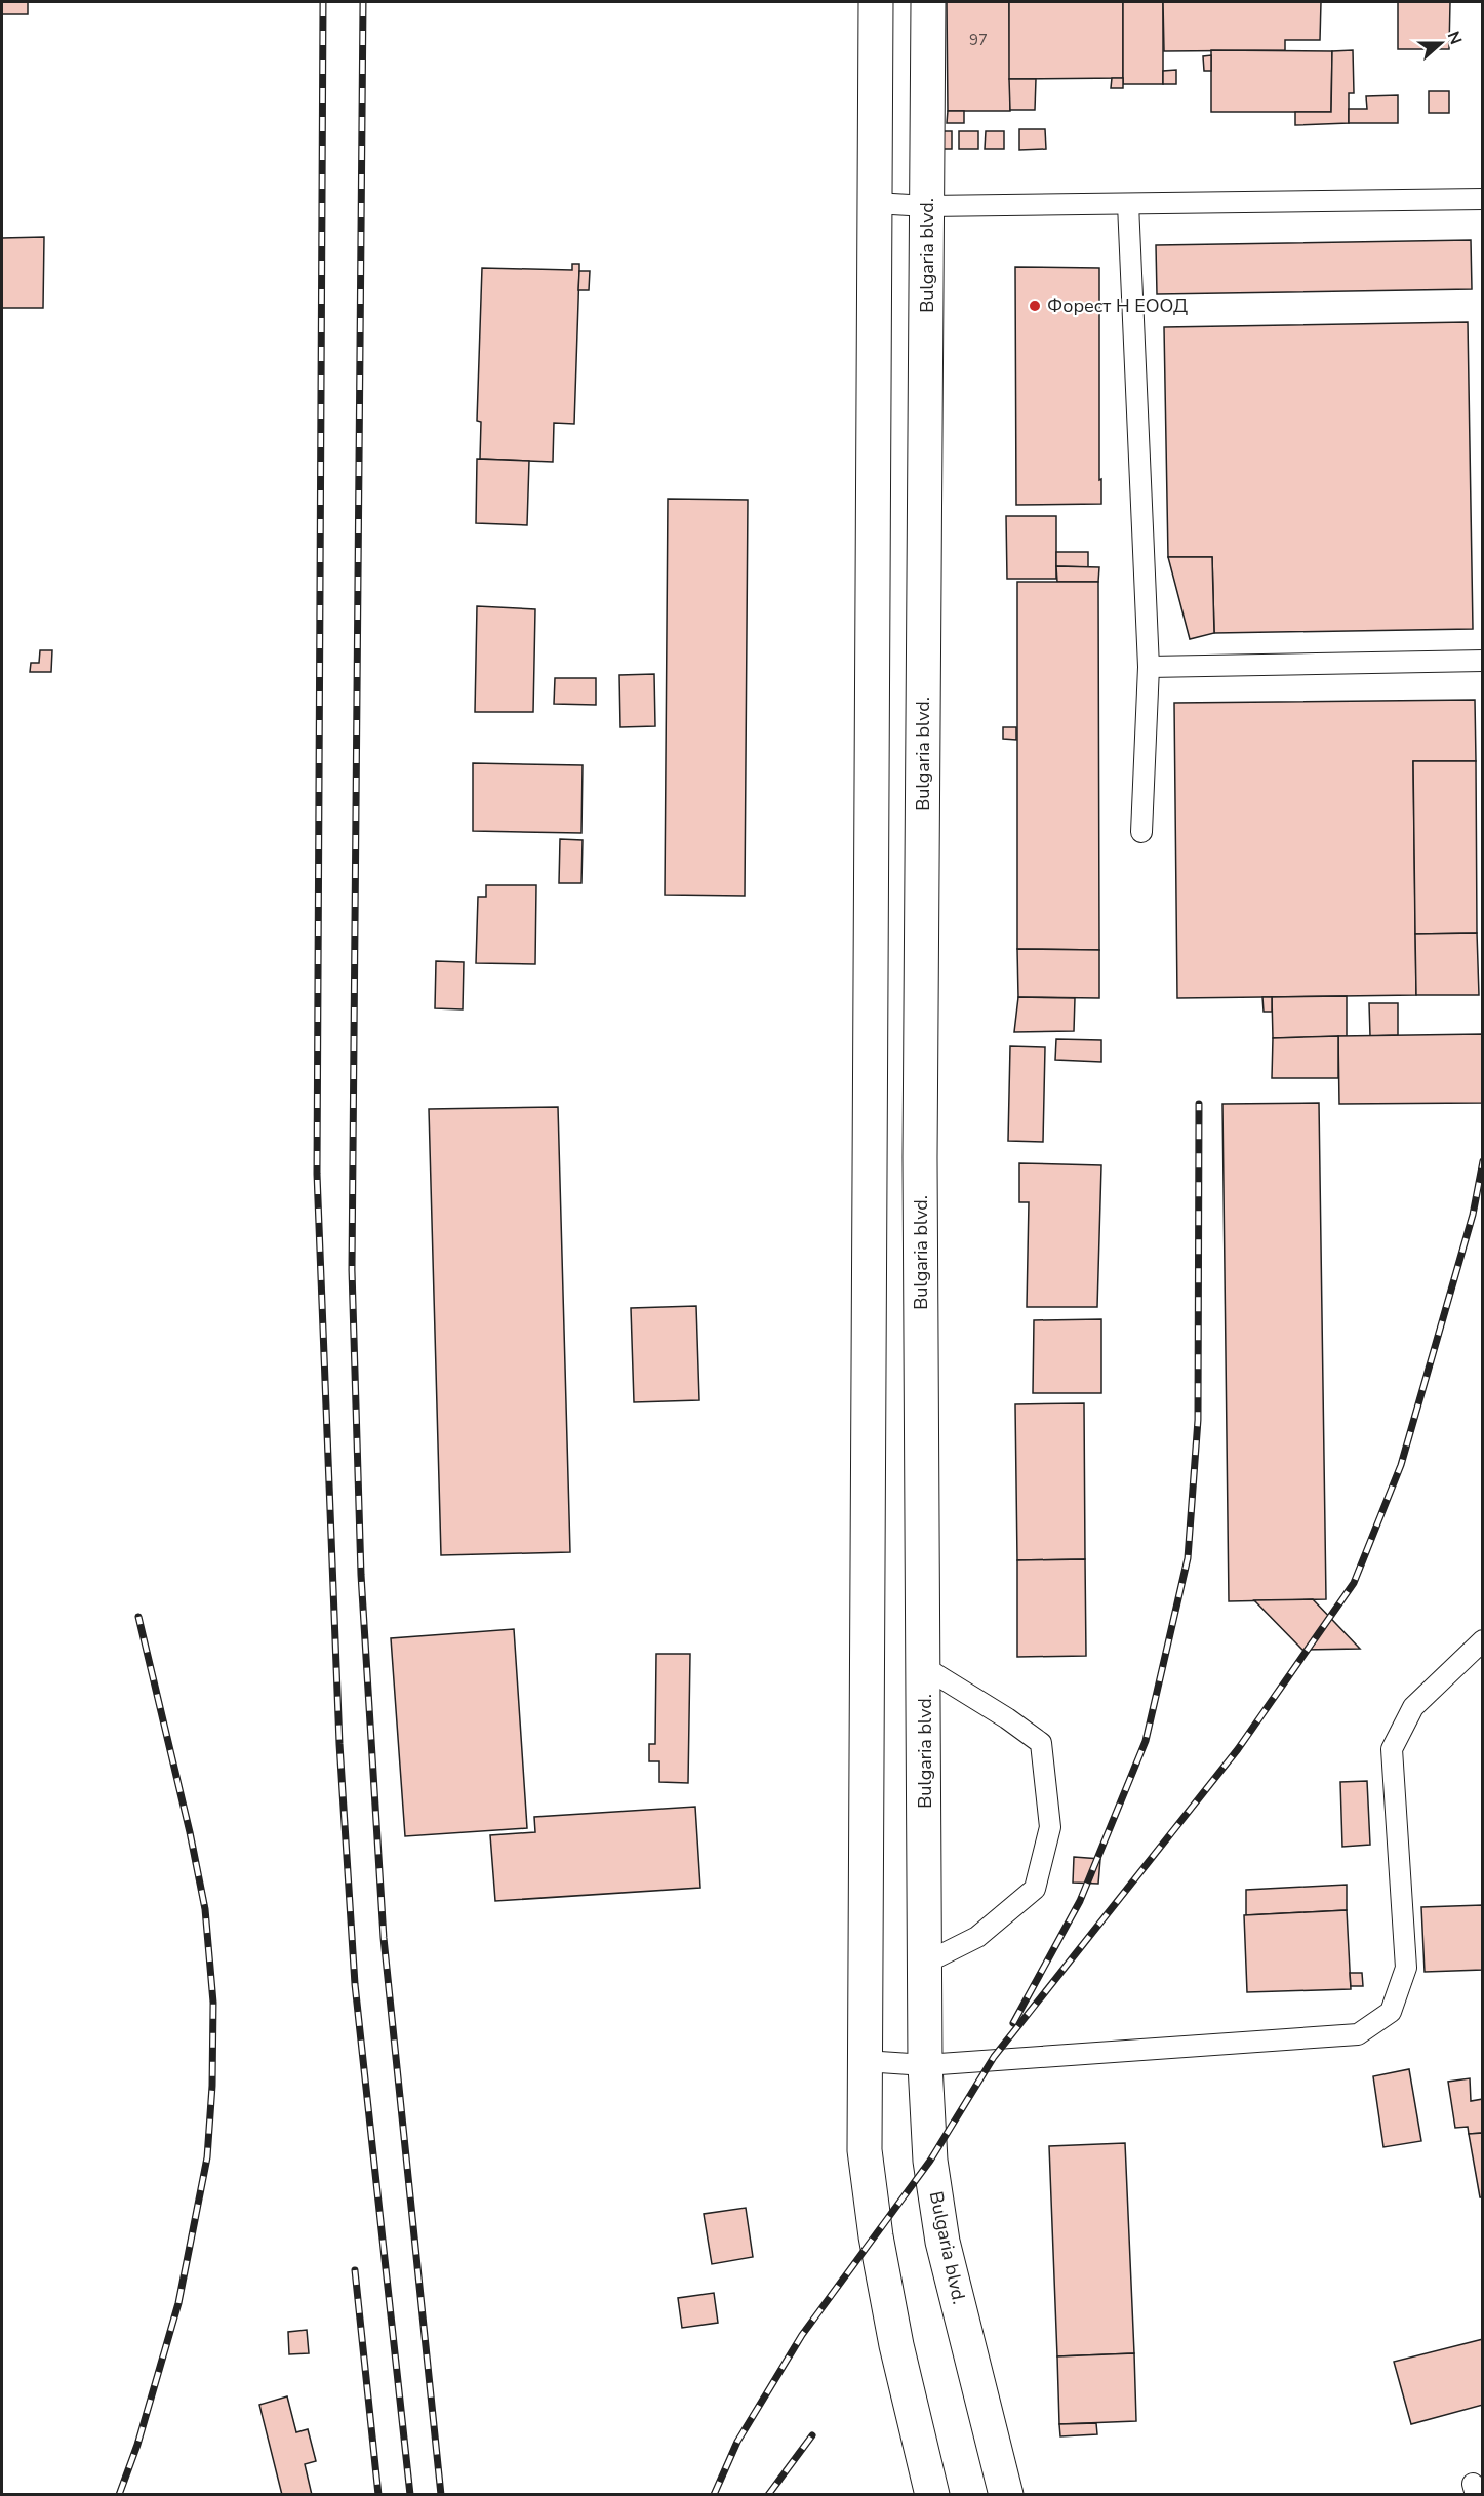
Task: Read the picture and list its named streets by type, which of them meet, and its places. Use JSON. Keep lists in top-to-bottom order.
{
  "streets": {
    "street": ["Bulgaria blvd."]
  },
  "places": ["Форест Н ЕООД"],
  "house_numbers": ["97"],
  "north": "right"
}
